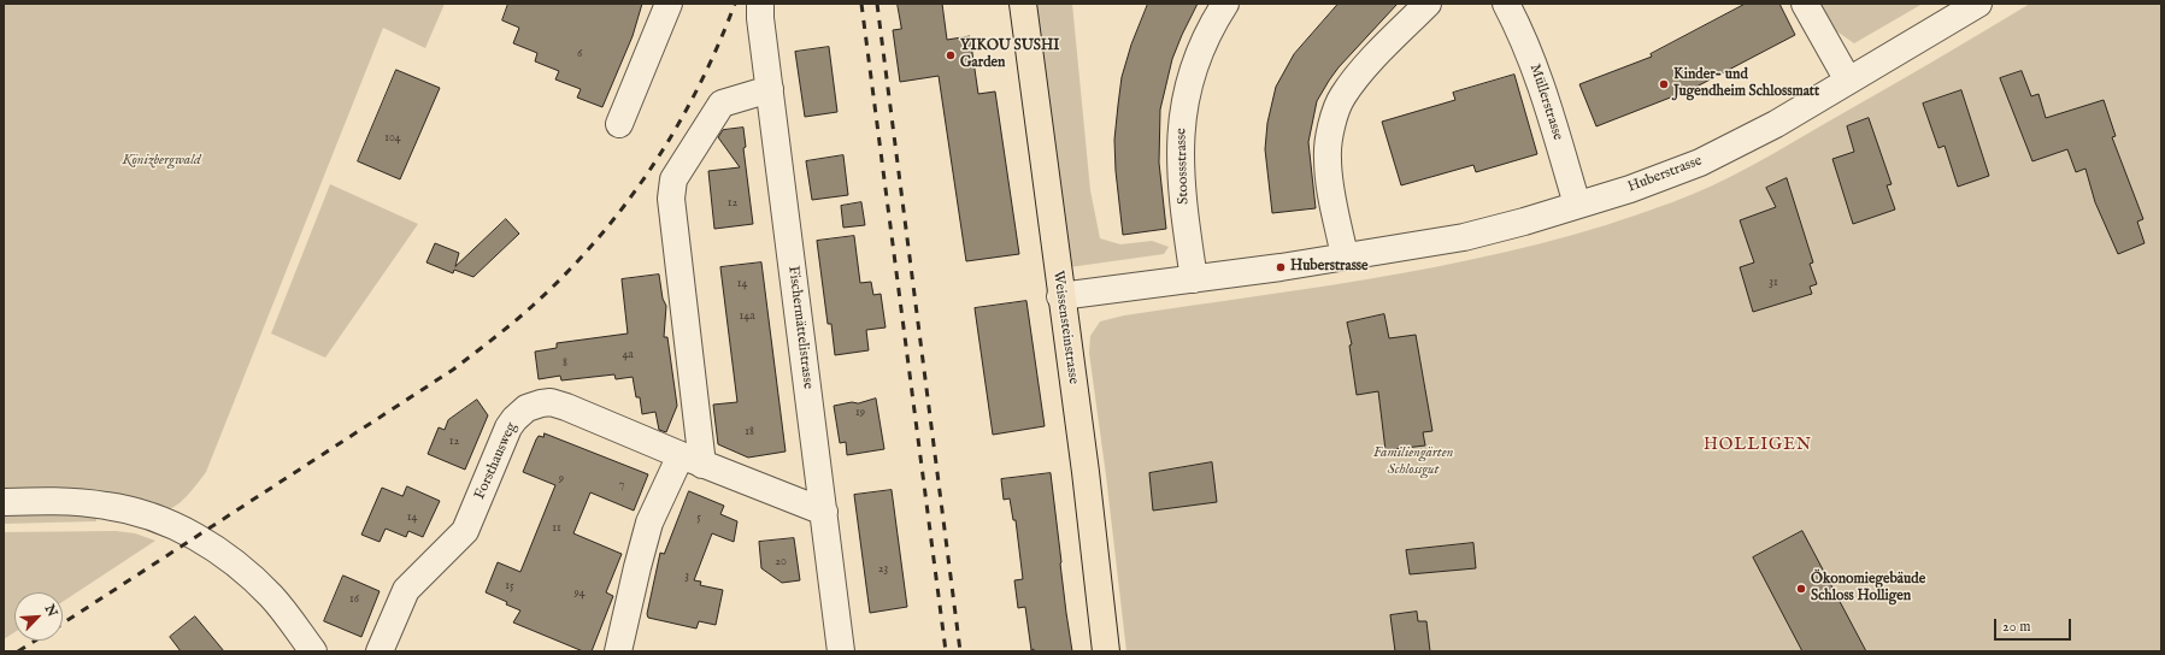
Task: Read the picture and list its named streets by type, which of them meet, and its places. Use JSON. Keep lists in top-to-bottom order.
{
  "streets": {
    "main road": ["Weissensteinstrasse"],
    "street": [
      "Müllerstrasse",
      "Stoossstrasse",
      "Huberstrasse",
      "Fischermättelistrasse",
      "Forsthausweg"
    ]
  },
  "crossings": [
    ["Müllerstrasse", "Huberstrasse"],
    ["Stoossstrasse", "Huberstrasse"],
    ["Huberstrasse", "Weissensteinstrasse"],
    ["Fischermättelistrasse", "Forsthausweg"]
  ],
  "districts": ["HOLLIGEN"],
  "parks": ["Könizbergwald", "Familiengärten Schlossgut"],
  "places": [
    "YIKOU SUSHI Garden",
    "Kinder- und Jugendheim Schlossmatt",
    "Huberstrasse",
    "Ökonomiegebäude Schloss Holligen"
  ],
  "house_numbers": [
    "6",
    "104",
    "12",
    "31",
    "14",
    "14a",
    "4a",
    "8",
    "19",
    "18",
    "12",
    "9",
    "7",
    "14",
    "5",
    "11",
    "20",
    "23",
    "3",
    "15",
    "94",
    "16"
  ],
  "scale_bar": "20 m",
  "north": "top right"
}
